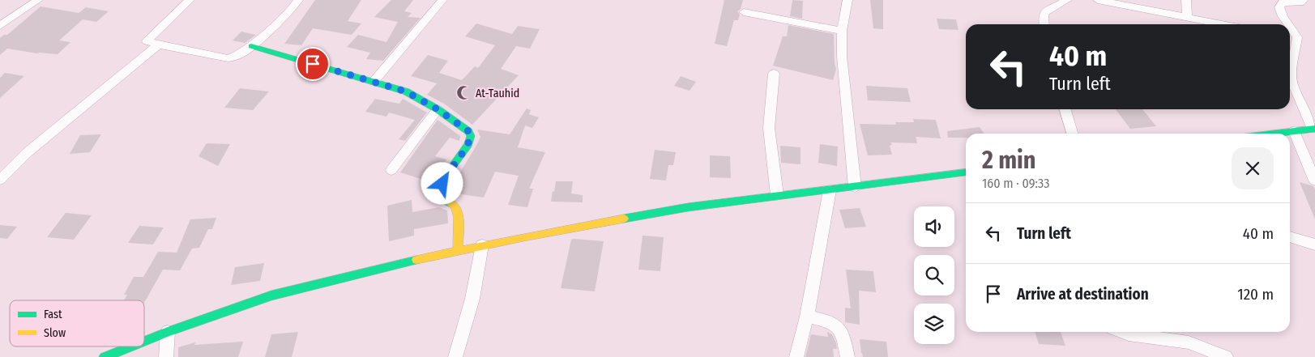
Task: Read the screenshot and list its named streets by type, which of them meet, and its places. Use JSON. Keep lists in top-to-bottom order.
{
  "places": {
    "mosque": ["At-Tauhid"]
  },
  "legend": ["Fast", "Slow"],
  "page": {
    "turn": ["40 m", "Turn left"],
    "heading": ["2 min", "160 m · 09:33"],
    "list": [
      {
        "name": "Turn left",
        "value": "40 m"
      },
      {
        "name": "Arrive at destination",
        "value": "120 m"
      }
    ]
  }
}
